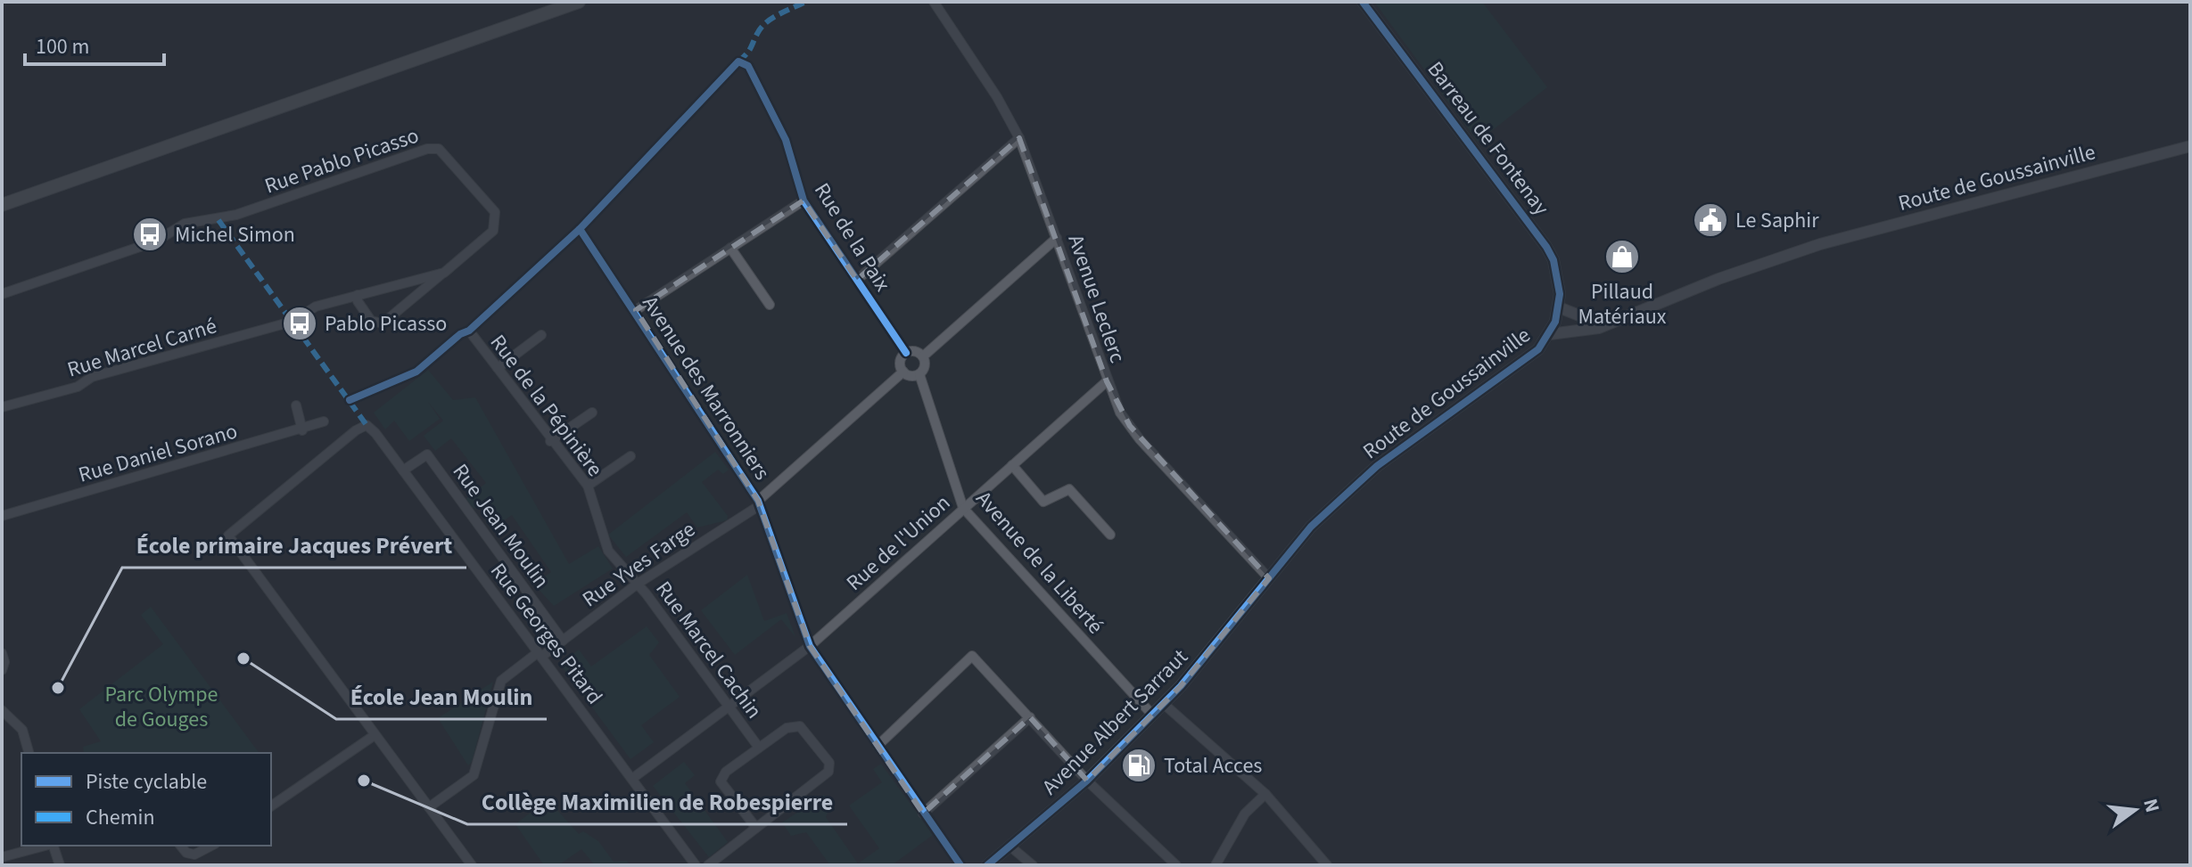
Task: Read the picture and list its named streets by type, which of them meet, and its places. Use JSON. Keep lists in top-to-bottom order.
{
  "streets": {
    "street": [
      "Barreau de Fontenay",
      "Rue Pablo Picasso",
      "Route de Goussainville",
      "Rue de la Paix",
      "Avenue Leclerc",
      "Rue Marcel Carné",
      "Avenue des Marronniers",
      "Rue de la Pépinière",
      "Rue Daniel Sorano",
      "Rue Jean Moulin",
      "Rue de l'Union",
      "Avenue de la Liberté",
      "Rue Yves Farge",
      "Rue Georges Pitard",
      "Rue Marcel Cachin",
      "Avenue Albert Sarraut"
    ]
  },
  "crossings": [
    ["Barreau de Fontenay", "Route de Goussainville"],
    ["Rue Pablo Picasso", "Rue Marcel Carné"],
    ["Route de Goussainville", "Avenue Albert Sarraut"],
    ["Rue de la Paix", "Avenue des Marronniers"],
    ["Rue de la Paix", "Avenue de la Liberté"],
    ["Rue de la Paix", "Rue Yves Farge"],
    ["Avenue Leclerc", "Rue de l'Union"],
    ["Avenue Leclerc", "Avenue Albert Sarraut"],
    ["Avenue des Marronniers", "Rue de l'Union"],
    ["Avenue des Marronniers", "Rue Yves Farge"],
    ["Rue de la Pépinière", "Rue Marcel Cachin"],
    ["Rue Jean Moulin", "Rue Yves Farge"],
    ["Rue Jean Moulin", "Rue Georges Pitard"],
    ["Rue de l'Union", "Avenue de la Liberté"],
    ["Rue de l'Union", "Rue Georges Pitard"],
    ["Rue de l'Union", "Rue Marcel Cachin"],
    ["Avenue de la Liberté", "Rue Yves Farge"],
    ["Avenue de la Liberté", "Avenue Albert Sarraut"],
    ["Rue Yves Farge", "Rue Georges Pitard"],
    ["Rue Yves Farge", "Rue Marcel Cachin"]
  ],
  "parks": ["Parc Olympe de Gouges"],
  "places": {
    "public building": ["Le Saphir"],
    "bus stop": ["Michel Simon", "Pablo Picasso"],
    "shop": ["Pillaud Matériaux"],
    "other": ["École Jean Moulin", "École primaire Jacques Prévert", "Collège Maximilien de Robespierre"],
    "fuel station": ["Total Acces"]
  },
  "legend": ["Piste cyclable", "Chemin"],
  "scale_bar": "100 m",
  "north": "right"
}
